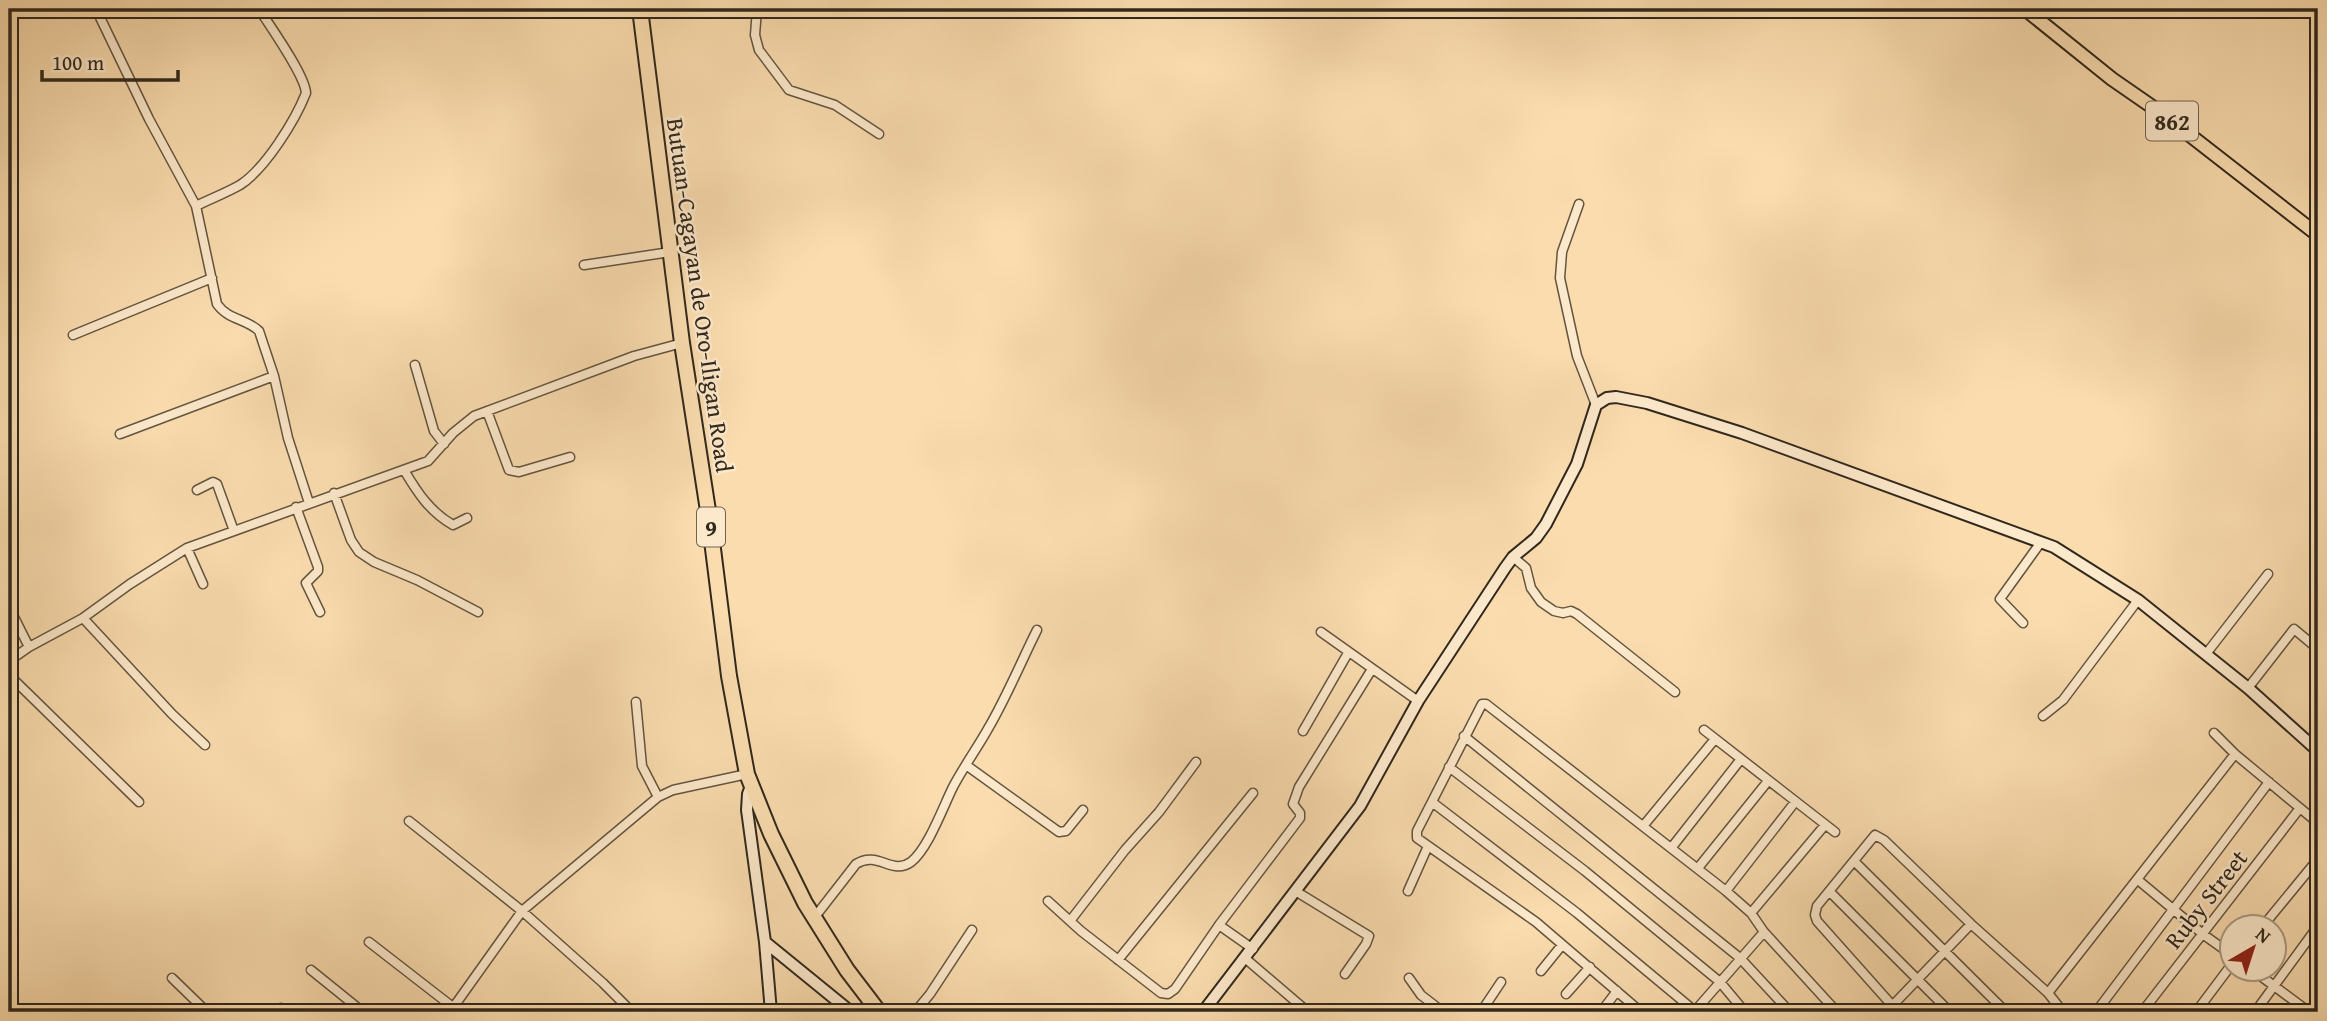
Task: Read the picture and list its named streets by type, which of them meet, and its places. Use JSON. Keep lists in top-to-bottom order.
{
  "streets": {
    "highway": ["Butuan-Cagayan de Oro-Iligan Road", "9"],
    "main road": ["862"],
    "street": ["Ruby Street"]
  },
  "scale_bar": "100 m",
  "north": "top right"
}
